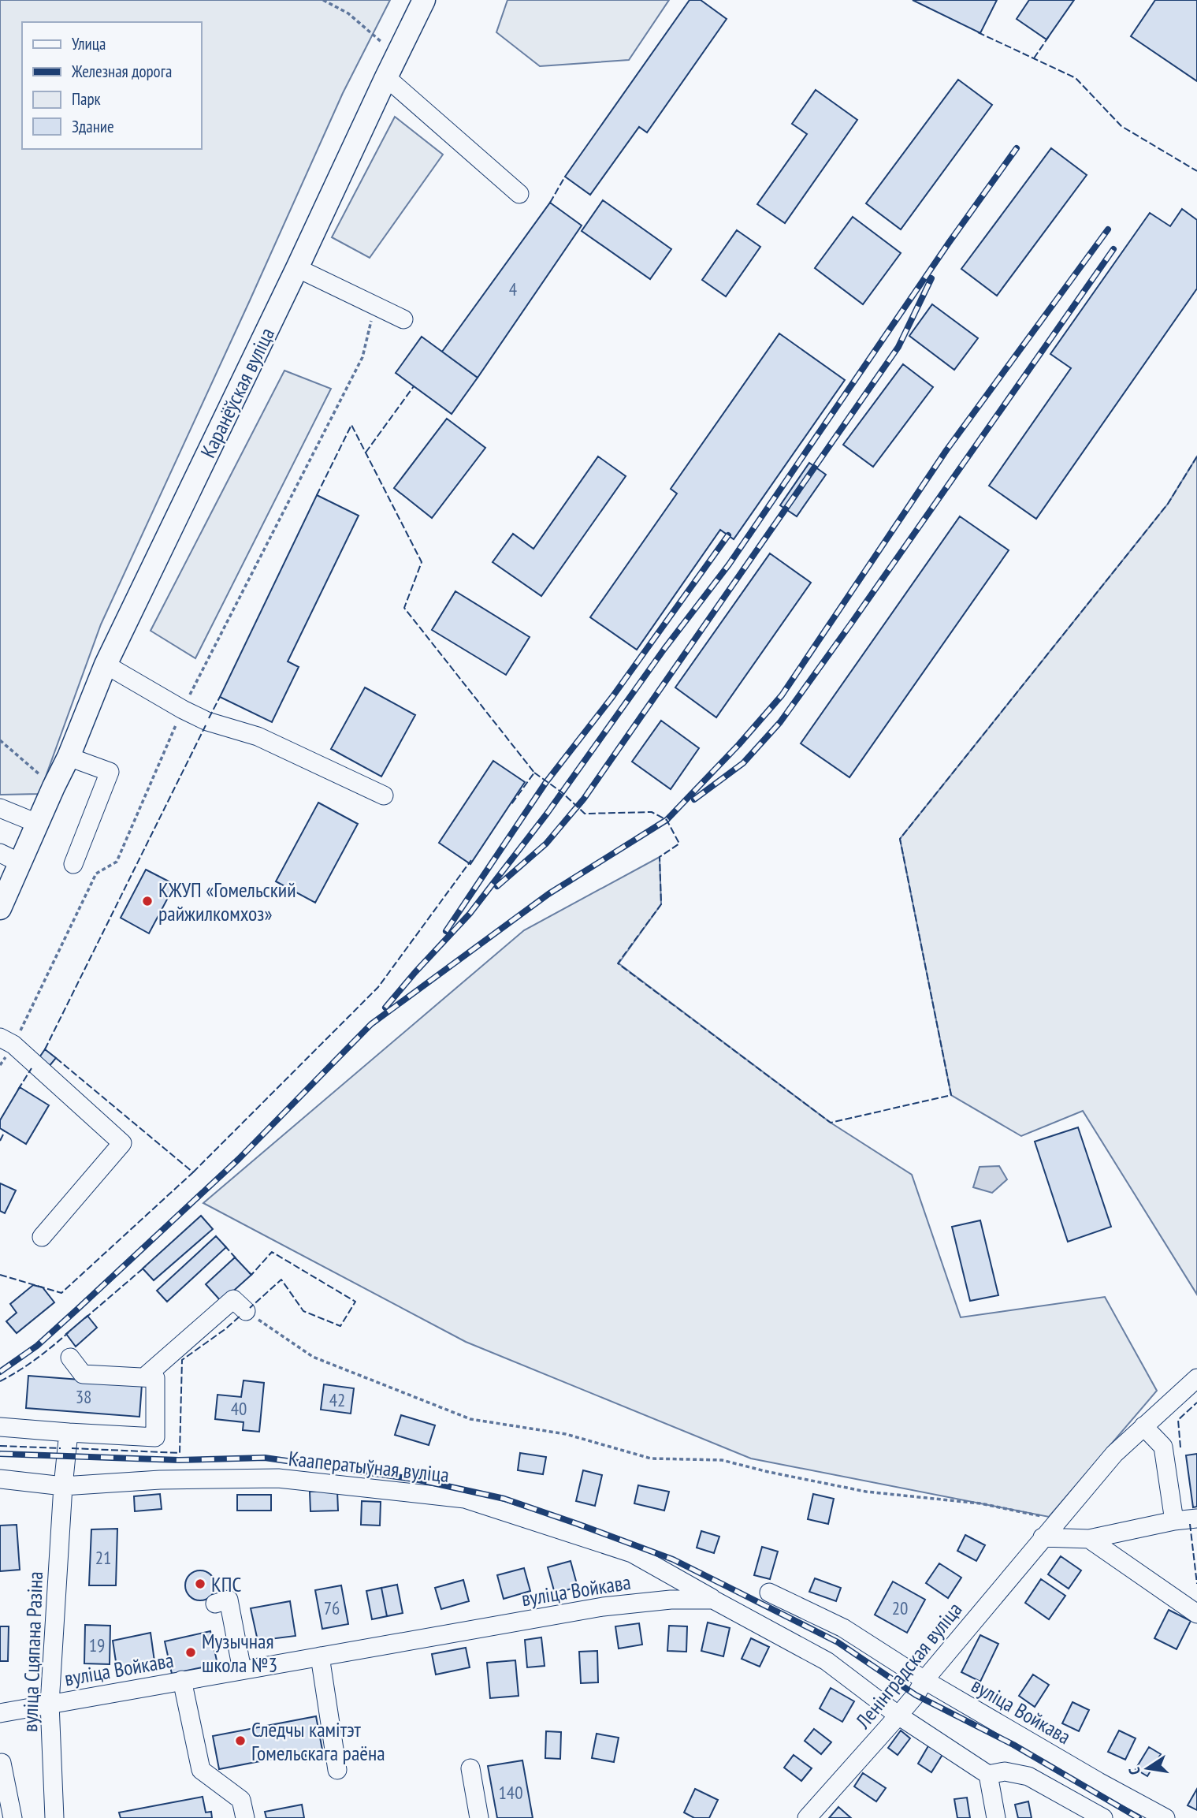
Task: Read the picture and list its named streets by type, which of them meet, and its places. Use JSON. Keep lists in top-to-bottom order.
{
  "streets": {
    "main road": ["Каранёўская вуліца"],
    "street": [
      "Кааператыўная вуліца",
      "вуліца Войкава",
      "вуліца Сцяпана Разіна",
      "Ленінградская вуліца"
    ]
  },
  "crossings": [
    ["Кааператыўная вуліца", "вуліца Войкава"],
    ["Кааператыўная вуліца", "вуліца Сцяпана Разіна"],
    ["вуліца Войкава", "вуліца Сцяпана Разіна"],
    ["вуліца Войкава", "Ленінградская вуліца"]
  ],
  "places": [
    "КЖУП «Гомельский райжилкомхоз»",
    "КПС",
    "Музычная школа №3",
    "Следчы камітэт Гомельскага раёна"
  ],
  "house_numbers": [
    "4",
    "38",
    "42",
    "40",
    "21",
    "76",
    "20",
    "19",
    "140"
  ],
  "legend": [
    "Улица",
    "Железная дорога",
    "Парк",
    "Здание"
  ],
  "north": "left"
}
